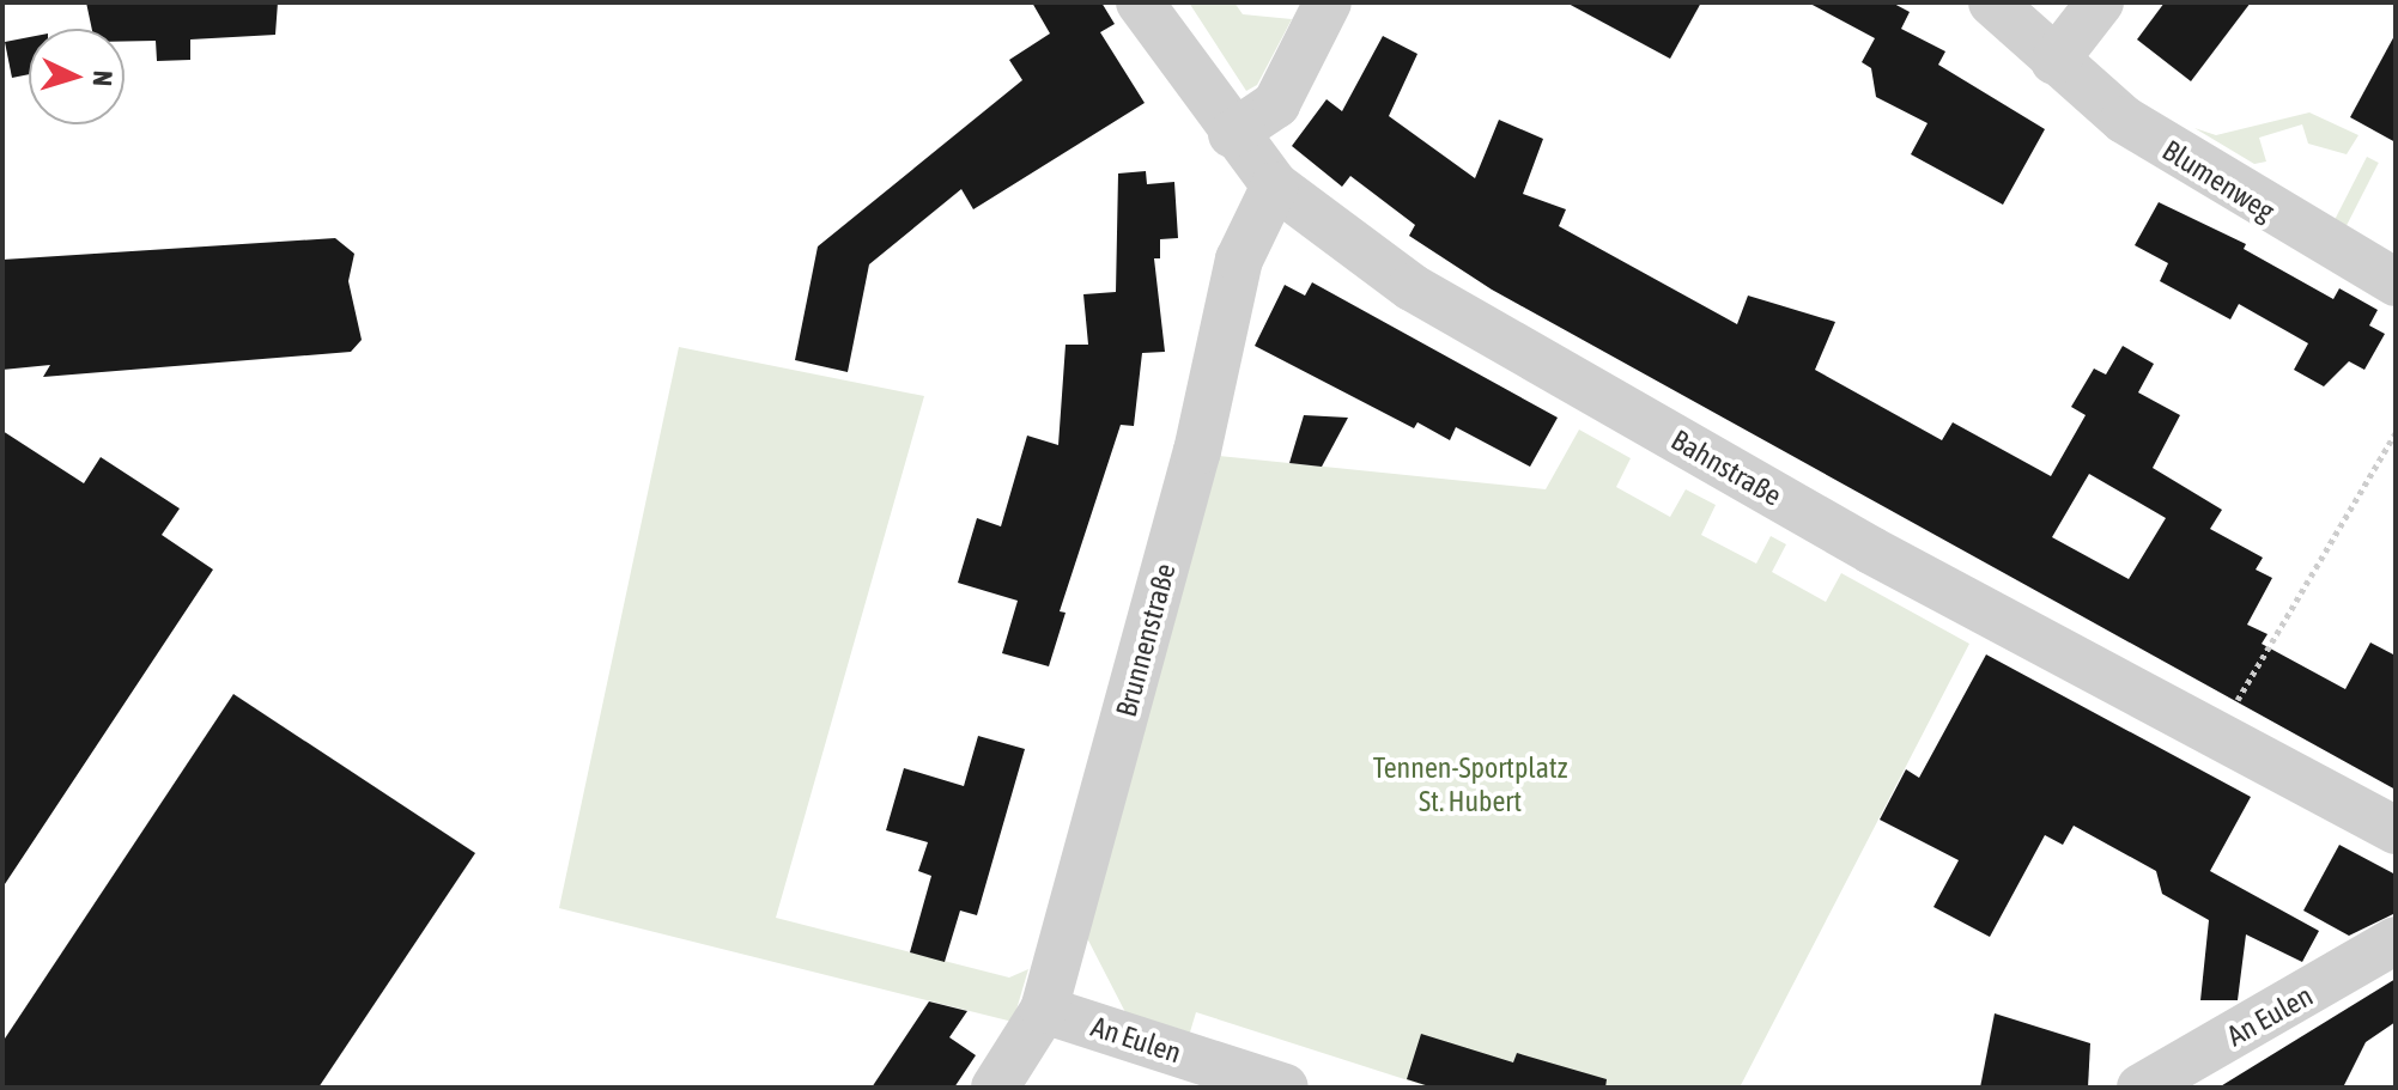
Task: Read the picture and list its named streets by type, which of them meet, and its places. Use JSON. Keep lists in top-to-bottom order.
{
  "streets": {
    "street": [
      "Blumenweg",
      "Bahnstraße",
      "Brunnenstraße",
      "An Eulen"
    ]
  },
  "crossings": [
    ["Bahnstraße", "Brunnenstraße"],
    ["Brunnenstraße", "An Eulen"]
  ],
  "parks": ["Tennen-Sportplatz St. Hubert"],
  "north": "right"
}
